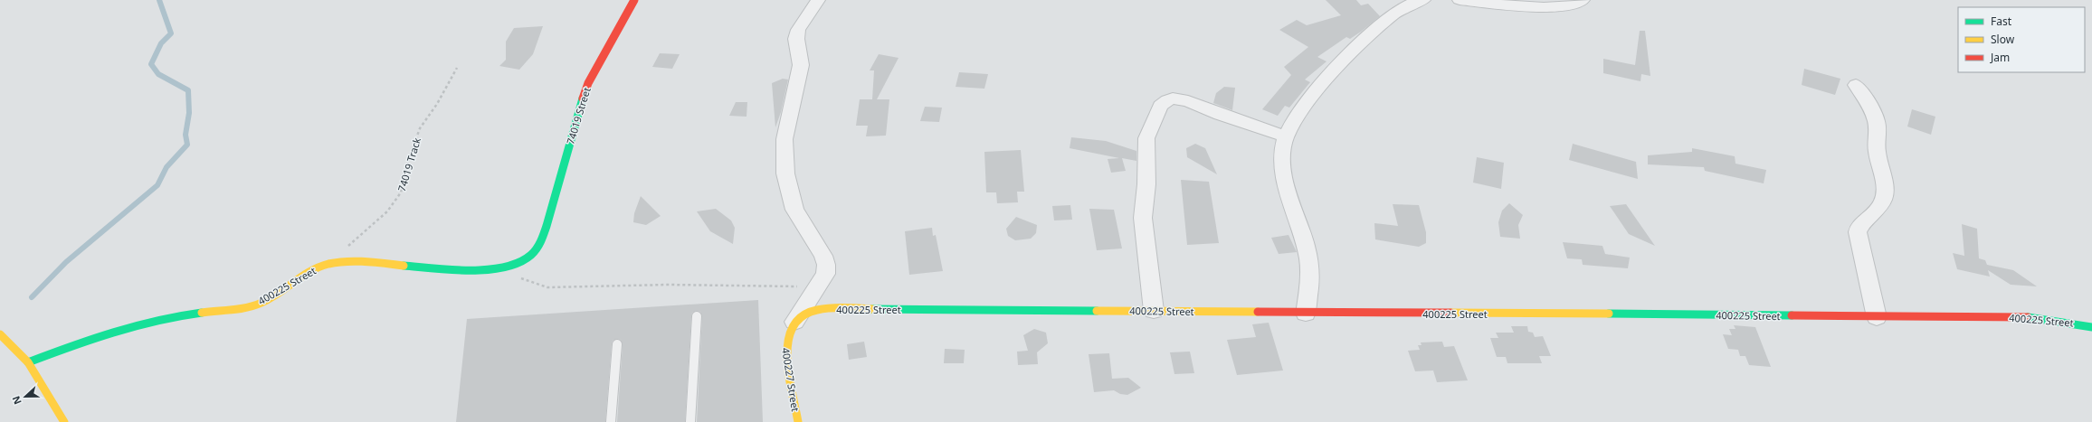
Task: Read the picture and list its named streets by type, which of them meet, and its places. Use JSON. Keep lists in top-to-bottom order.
{
  "streets": {
    "street": ["74019 Street", "400225 Street", "400227 Street"],
    "path": ["74019 Track"]
  },
  "crossings": [
    ["74019 Street", "400225 Street"],
    ["74019 Track", "400225 Street"],
    ["400225 Street", "400227 Street"]
  ],
  "legend": ["Fast", "Slow", "Jam"],
  "north": "left"
}
